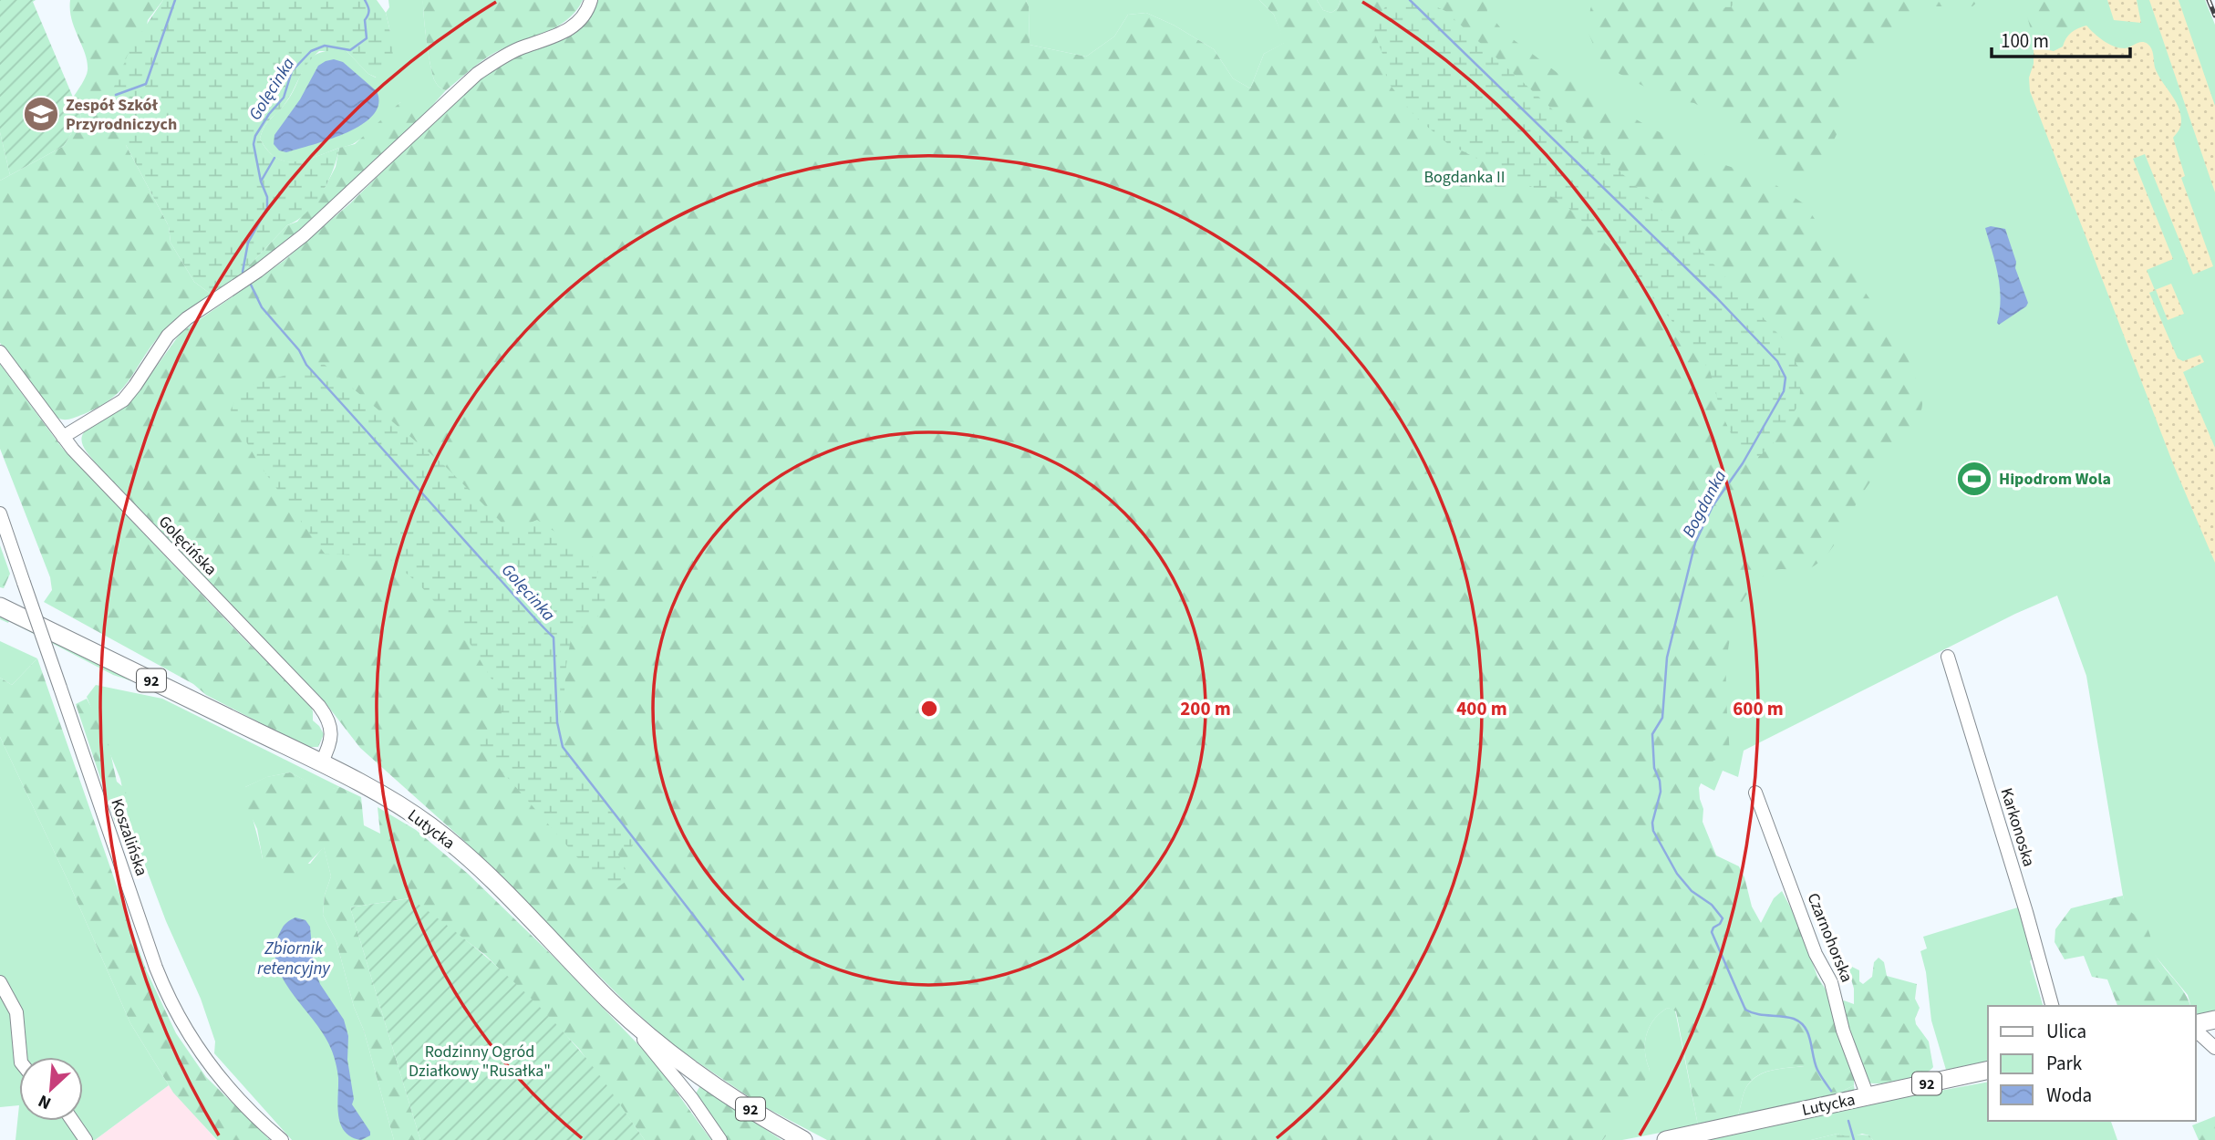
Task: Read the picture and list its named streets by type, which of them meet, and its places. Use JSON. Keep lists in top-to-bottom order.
{
  "streets": {
    "main road": ["92", "Lutycka"],
    "street": [
      "Golęcińska",
      "Karkonoska",
      "Koszalińska",
      "Czarnohorska"
    ]
  },
  "crossings": [
    ["Golęcińska", "Lutycka"],
    ["Lutycka", "Czarnohorska"]
  ],
  "water": ["Golęcinka", "Bogdanka", "Zbiornik retencyjny"],
  "parks": ["Bogdanka II", "Rodzinny Ogród Działkowy \"Rusałka\""],
  "places": {
    "school or university": ["Zespół Szkół Przyrodniczych"],
    "sports": ["Hipodrom Wola"]
  },
  "legend": ["Ulica", "Park", "Woda"],
  "scale_bar": "100 m",
  "north": "bottom left",
  "rings": ["200 m", "400 m", "600 m"]
}
